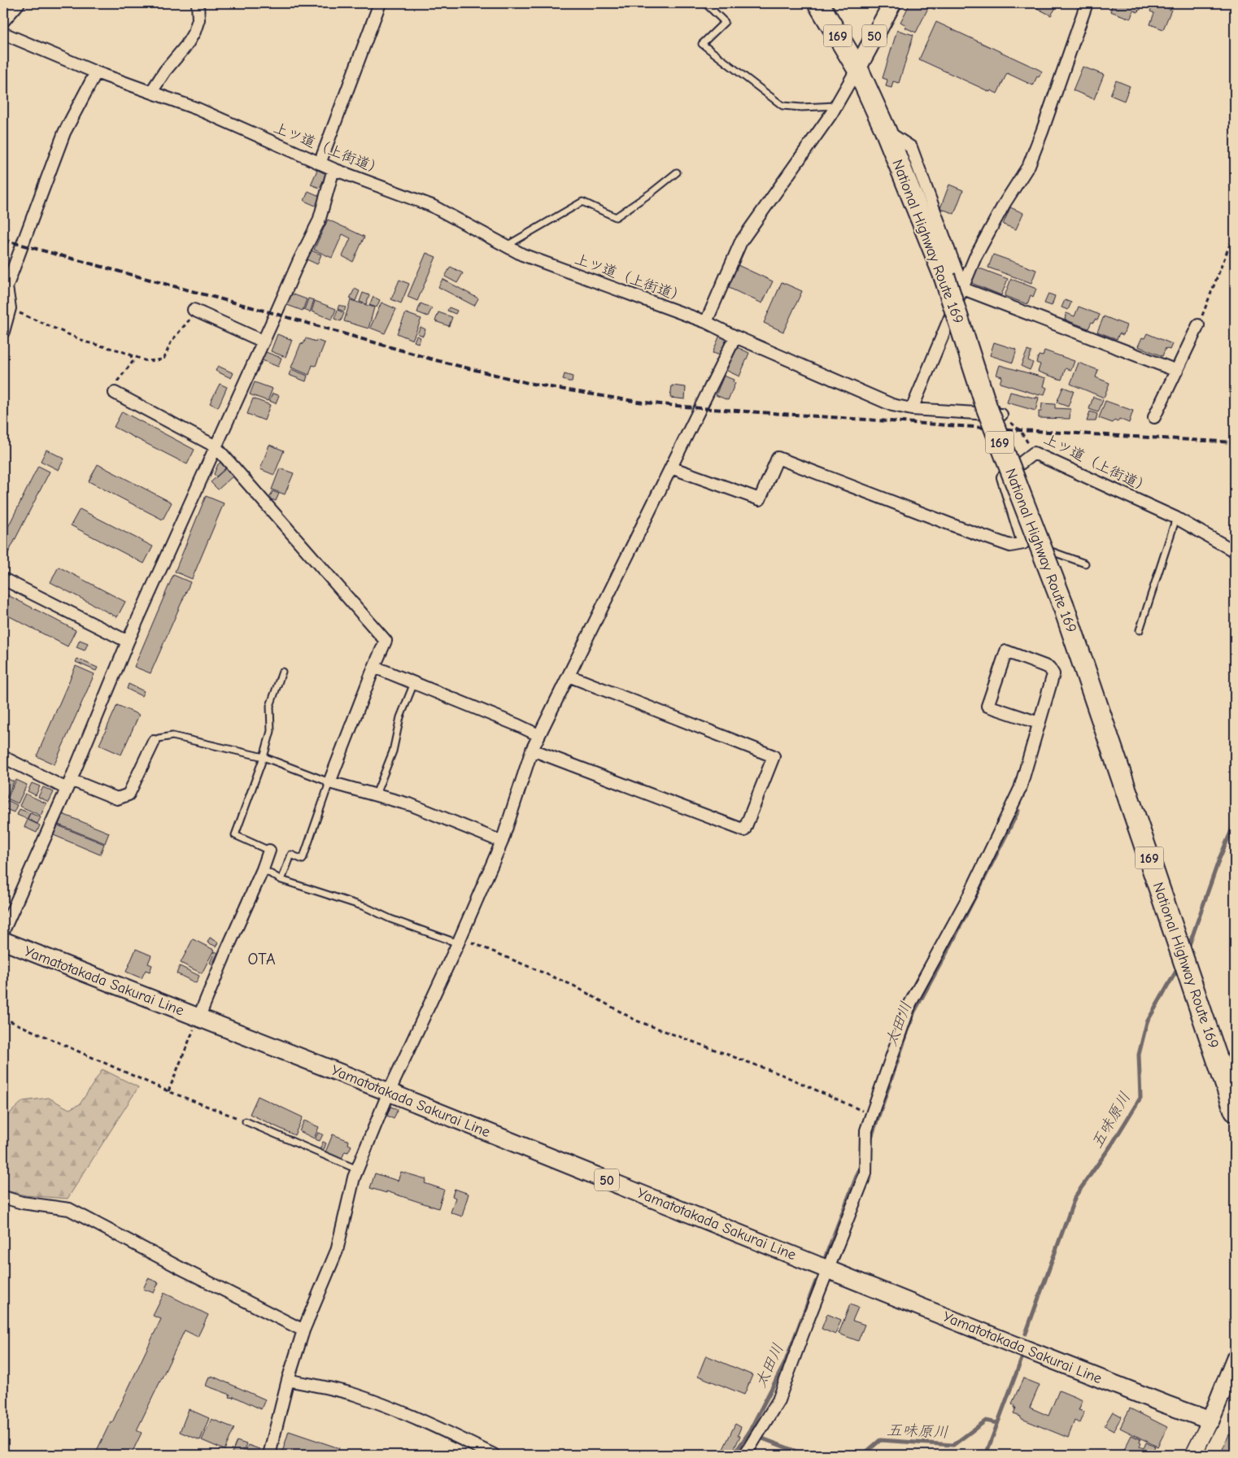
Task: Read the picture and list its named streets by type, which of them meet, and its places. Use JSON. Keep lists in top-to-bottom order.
{
  "streets": {
    "highway": ["169", "National Highway Route 169"],
    "main road": ["50", "Yamatotakada Sakurai Line"],
    "street": ["上ツ道（上街道）"]
  },
  "crossings": [
    ["50", "National Highway Route 169"]
  ],
  "districts": ["OTA"],
  "water": ["太田川", "五味原川"]
}
